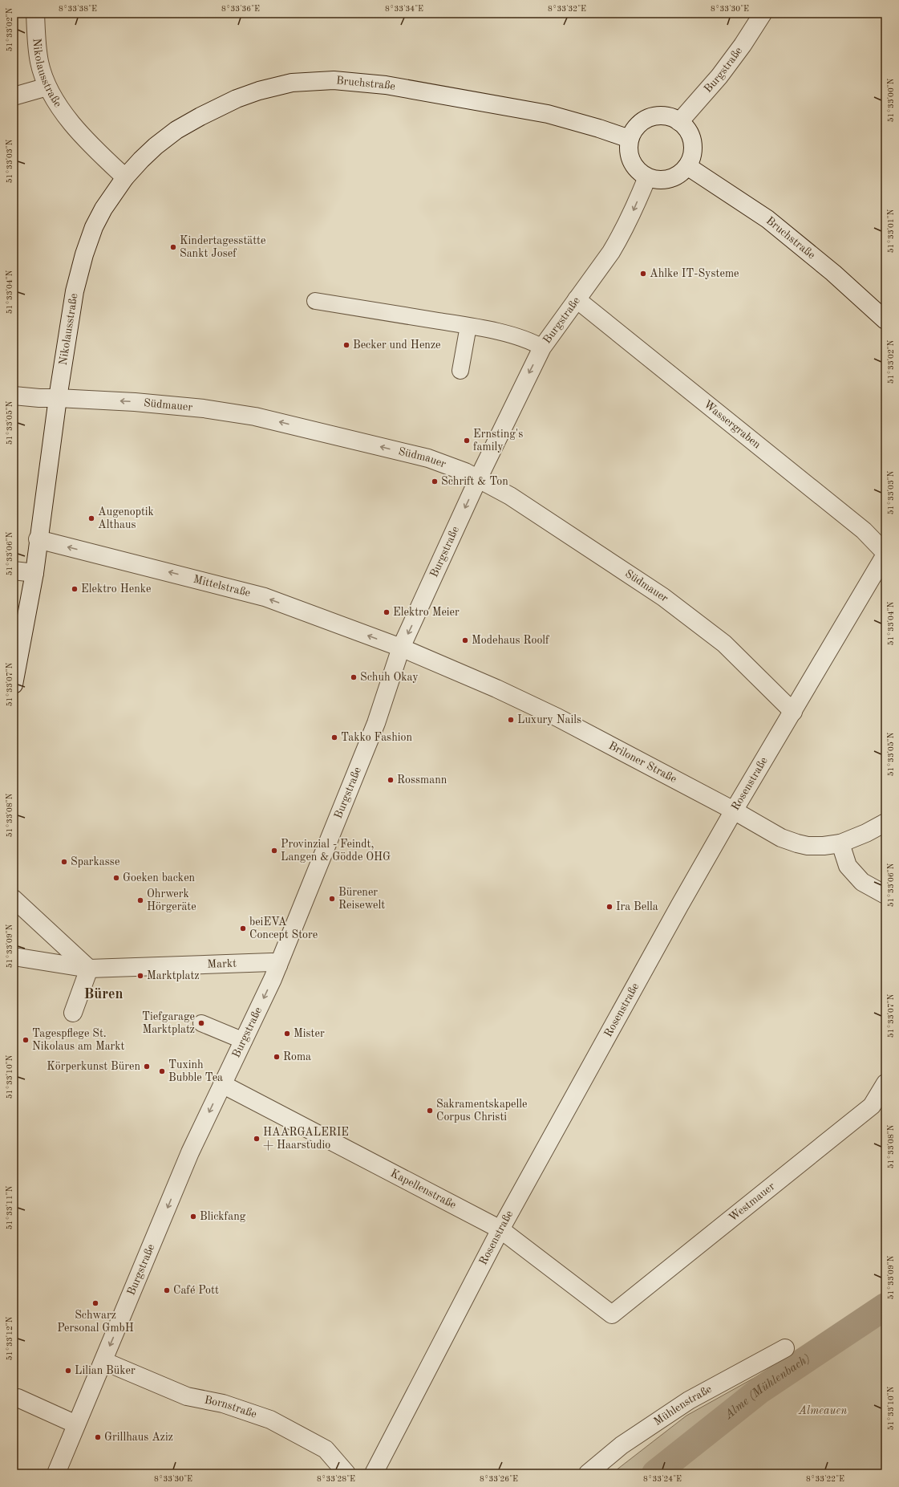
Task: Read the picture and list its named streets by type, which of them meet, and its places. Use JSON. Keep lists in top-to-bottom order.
{
  "streets": {
    "street": [
      "Burgstraße",
      "Nikolausstraße",
      "Bruchstraße",
      "Südmauer",
      "Wassergraben",
      "Mittelstraße",
      "Briloner Straße",
      "Rosenstraße",
      "Markt",
      "Kapellenstraße",
      "Westmauer",
      "Mühlenstraße",
      "Bornstraße"
    ]
  },
  "crossings": [
    ["Burgstraße", "Bruchstraße"],
    ["Burgstraße", "Südmauer"],
    ["Burgstraße", "Wassergraben"],
    ["Burgstraße", "Mittelstraße"],
    ["Burgstraße", "Briloner Straße"],
    ["Burgstraße", "Markt"],
    ["Burgstraße", "Kapellenstraße"],
    ["Burgstraße", "Bornstraße"],
    ["Nikolausstraße", "Bruchstraße"],
    ["Nikolausstraße", "Südmauer"],
    ["Nikolausstraße", "Mittelstraße"],
    ["Südmauer", "Rosenstraße"],
    ["Wassergraben", "Rosenstraße"],
    ["Mittelstraße", "Briloner Straße"],
    ["Briloner Straße", "Rosenstraße"],
    ["Rosenstraße", "Kapellenstraße"],
    ["Kapellenstraße", "Westmauer"]
  ],
  "one_way": ["Burgstraße", "Südmauer", "Mittelstraße"],
  "districts": ["Büren"],
  "water": ["Alme (Mühlenbach)"],
  "parks": ["Almeauen"],
  "places": [
    "Kindertagesstätte Sankt Josef",
    "Ahlke IT-Systeme",
    "Becker und Henze",
    "Ernsting's family",
    "Schrift & Ton",
    "Augenoptik Althaus",
    "Elektro Henke",
    "Elektro Meier",
    "Modehaus Roolf",
    "Schuh Okay",
    "Luxury Nails",
    "Takko Fashion",
    "Rossmann",
    "Provinzial - Feindt, Langen & Gödde OHG",
    "Sparkasse",
    "Goeken backen",
    "Bürener Reisewelt",
    "Ohrwerk Hörgeräte",
    "Ira Bella",
    "beiEVA Concept Store",
    "Marktplatz",
    "Tiefgarage Marktplatz",
    "Mister",
    "Tagespflege St. Nikolaus am Markt",
    "Roma",
    "Körperkunst Büren",
    "Tuxinh Bubble Tea",
    "Sakramentskapelle Corpus Christi",
    "HAARGALERIE + Haarstudio",
    "Blickfang",
    "Café Pott",
    "Schwarz Personal GmbH",
    "Lilian Büker",
    "Grillhaus Aziz"
  ],
  "coordinates": [
    "8°33'38\"E",
    "8°33'36\"E",
    "8°33'34\"E",
    "8°33'32\"E",
    "8°33'30\"E",
    "51°33'02\"N",
    "51°33'00\"N",
    "51°33'03\"N",
    "51°33'01\"N",
    "51°33'04\"N",
    "51°33'05\"N",
    "51°33'06\"N",
    "51°33'07\"N",
    "51°33'08\"N",
    "51°33'09\"N",
    "51°33'10\"N",
    "51°33'11\"N",
    "51°33'12\"N",
    "8°33'28\"E",
    "8°33'26\"E",
    "8°33'24\"E",
    "8°33'22\"E"
  ]
}
